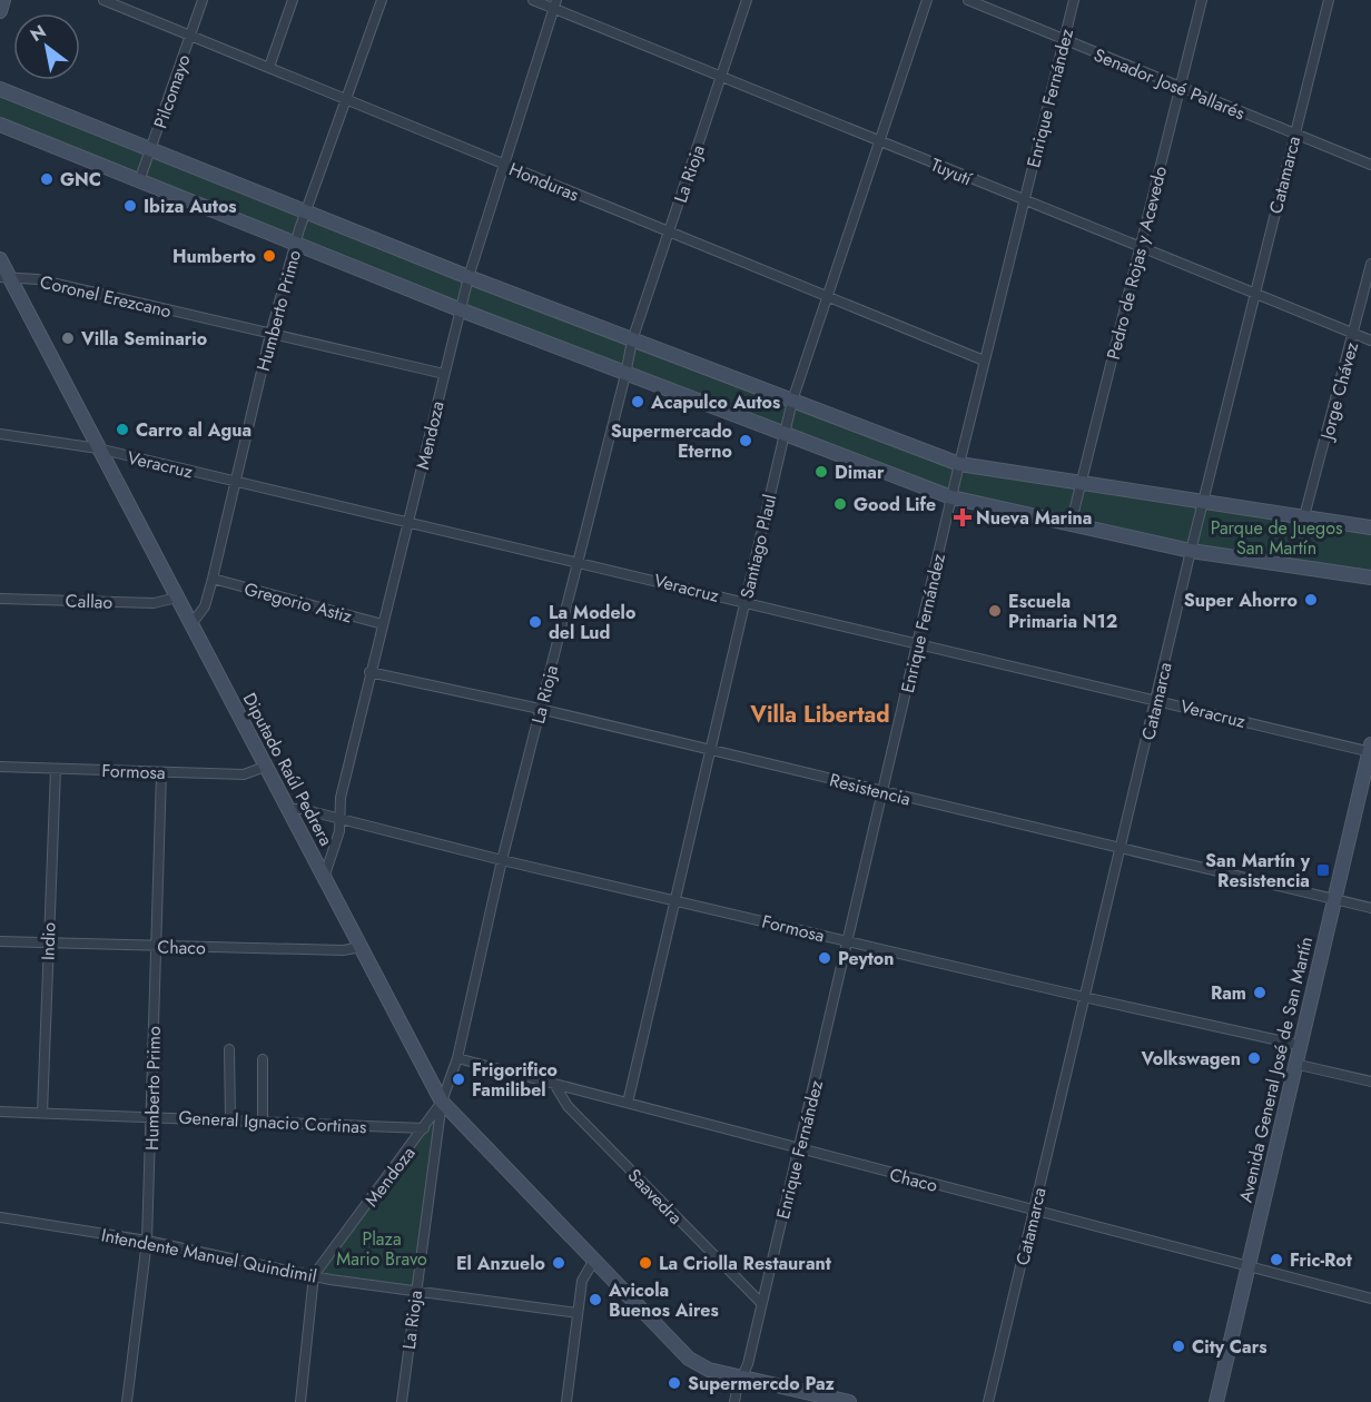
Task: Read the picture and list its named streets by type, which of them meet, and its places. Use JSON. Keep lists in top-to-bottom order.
{
  "streets": {
    "main road": ["Diputado Raúl Pedrera", "Avenida General José de San Martín"],
    "street": [
      "Senador José Pallarés",
      "Pilcomayo",
      "Enrique Fernández",
      "Tuyutí",
      "La Rioja",
      "Catamarca",
      "Honduras",
      "Pedro de Rojas y Acevedo",
      "Coronel Erezcano",
      "Humberto Primo",
      "Jorge Chávez",
      "Mendoza",
      "Veracruz",
      "Santiago Plaul",
      "Callao",
      "Gregorio Astiz",
      "Formosa",
      "Resistencia",
      "Indio",
      "Chaco",
      "General Ignacio Cortinas",
      "Saavedra",
      "Intendente Manuel Quindimil"
    ]
  },
  "crossings": [
    ["Senador José Pallarés", "Enrique Fernández"],
    ["Senador José Pallarés", "Catamarca"],
    ["Senador José Pallarés", "Pedro de Rojas y Acevedo"],
    ["Pilcomayo", "Honduras"],
    ["Enrique Fernández", "Tuyutí"],
    ["Enrique Fernández", "Honduras"],
    ["Enrique Fernández", "Veracruz"],
    ["Enrique Fernández", "Diputado Raúl Pedrera"],
    ["Enrique Fernández", "Formosa"],
    ["Enrique Fernández", "Resistencia"],
    ["Enrique Fernández", "Chaco"],
    ["Enrique Fernández", "Saavedra"],
    ["Tuyutí", "La Rioja"],
    ["Tuyutí", "Catamarca"],
    ["Tuyutí", "Pedro de Rojas y Acevedo"],
    ["Tuyutí", "Jorge Chávez"],
    ["Tuyutí", "Mendoza"],
    ["Tuyutí", "Santiago Plaul"],
    ["La Rioja", "Honduras"],
    ["La Rioja", "Mendoza"],
    ["La Rioja", "Veracruz"],
    ["La Rioja", "Diputado Raúl Pedrera"],
    ["La Rioja", "Formosa"],
    ["La Rioja", "Resistencia"],
    ["La Rioja", "Chaco"],
    ["La Rioja", "Intendente Manuel Quindimil"],
    ["Catamarca", "Veracruz"],
    ["Catamarca", "Formosa"],
    ["Catamarca", "Resistencia"],
    ["Catamarca", "Chaco"],
    ["Honduras", "Humberto Primo"],
    ["Honduras", "Mendoza"],
    ["Honduras", "Santiago Plaul"],
    ["Coronel Erezcano", "Humberto Primo"],
    ["Coronel Erezcano", "Mendoza"],
    ["Coronel Erezcano", "Diputado Raúl Pedrera"],
    ["Humberto Primo", "Veracruz"],
    ["Humberto Primo", "Gregorio Astiz"],
    ["Humberto Primo", "Diputado Raúl Pedrera"],
    ["Humberto Primo", "Formosa"],
    ["Humberto Primo", "Chaco"],
    ["Humberto Primo", "General Ignacio Cortinas"],
    ["Humberto Primo", "Intendente Manuel Quindimil"],
    ["Mendoza", "Veracruz"],
    ["Mendoza", "Gregorio Astiz"],
    ["Mendoza", "Diputado Raúl Pedrera"],
    ["Mendoza", "Formosa"],
    ["Mendoza", "Resistencia"],
    ["Mendoza", "General Ignacio Cortinas"],
    ["Mendoza", "Intendente Manuel Quindimil"],
    ["Veracruz", "Santiago Plaul"],
    ["Veracruz", "Diputado Raúl Pedrera"],
    ["Veracruz", "Avenida General José de San Martín"],
    ["Santiago Plaul", "Formosa"],
    ["Santiago Plaul", "Resistencia"],
    ["Santiago Plaul", "Chaco"],
    ["Callao", "Diputado Raúl Pedrera"],
    ["Diputado Raúl Pedrera", "Formosa"],
    ["Diputado Raúl Pedrera", "Chaco"],
    ["Formosa", "Indio"],
    ["Formosa", "Avenida General José de San Martín"],
    ["Resistencia", "Avenida General José de San Martín"],
    ["Indio", "Chaco"],
    ["Indio", "General Ignacio Cortinas"],
    ["Chaco", "Avenida General José de San Martín"],
    ["Chaco", "Saavedra"]
  ],
  "districts": ["Villa Libertad"],
  "parks": ["Parque de Juegos San Martín", "Plaza Mario Bravo"],
  "places": {
    "other": [
      "GNC",
      "Ibiza Autos",
      "Humberto",
      "Villa Seminario",
      "Acapulco Autos",
      "Carro al Agua",
      "Supermercado Eterno",
      "Dimar",
      "Good Life",
      "Super Ahorro",
      "Escuela Primaria N12",
      "La Modelo del Lud",
      "Peyton",
      "Ram",
      "Volkswagen",
      "Frigorifico Familibel",
      "Fric-Rot",
      "El Anzuelo",
      "La Criolla Restaurant",
      "Avicola Buenos Aires",
      "City Cars",
      "Supermercdo Paz"
    ],
    "health": ["Nueva Marina"],
    "transit": ["San Martín y Resistencia"]
  },
  "north": "top left"
}
